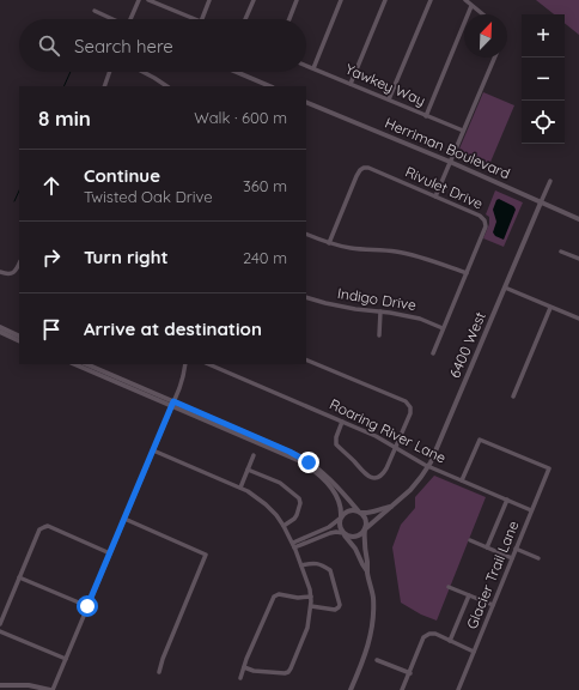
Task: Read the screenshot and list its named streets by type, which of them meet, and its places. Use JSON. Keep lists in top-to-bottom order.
{
  "streets": {
    "street": [
      "Yawkey Way",
      "Herriman Boulevard",
      "Rivulet Drive",
      "Indigo Drive",
      "6400 West",
      "Roaring River Lane",
      "Glacier Trail Lane"
    ]
  },
  "crossings": [
    ["Herriman Boulevard", "6400 West"],
    ["Rivulet Drive", "Indigo Drive"],
    ["6400 West", "Roaring River Lane"],
    ["Roaring River Lane", "Glacier Trail Lane"]
  ],
  "north": "top right",
  "page": {
    "map_buttons": ["+", "−"],
    "search": "Search here",
    "heading": ["8 min", "Walk · 600 m"],
    "list": [
      ["Continue", "Twisted Oak Drive", "360 m"],
      ["Turn right", "240 m"],
      "Arrive at destination"
    ]
  }
}
